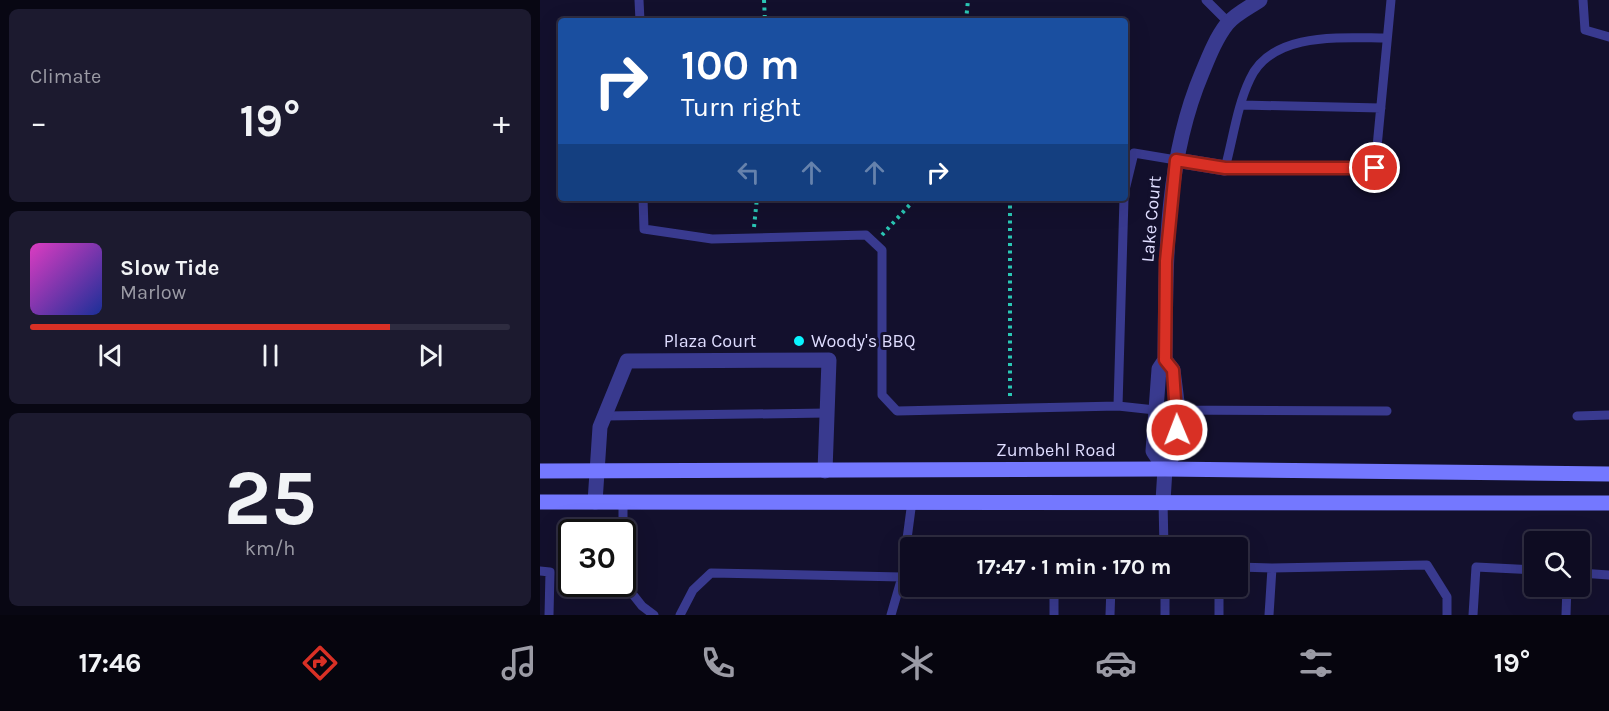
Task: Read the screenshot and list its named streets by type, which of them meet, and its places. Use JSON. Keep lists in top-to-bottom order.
{
  "streets": {
    "main road": ["Zumbehl Road"],
    "street": ["Lake Court", "Plaza Court"]
  },
  "crossings": [
    ["Lake Court", "Zumbehl Road"],
    ["Plaza Court", "Zumbehl Road"]
  ],
  "places": ["Woody's BBQ"],
  "page": {
    "tile": [
      "Climate",
      ["25", "km/h"]
    ],
    "turn": ["100 m", "Turn right"],
    "heat": ["−", "19°", "+"],
    "song": ["Slow Tide", "Marlow"],
    "limit": "30",
    "trip": "17:47 · 1 min · 170 m",
    "tabs": ["17:46", "19°"]
  }
}
